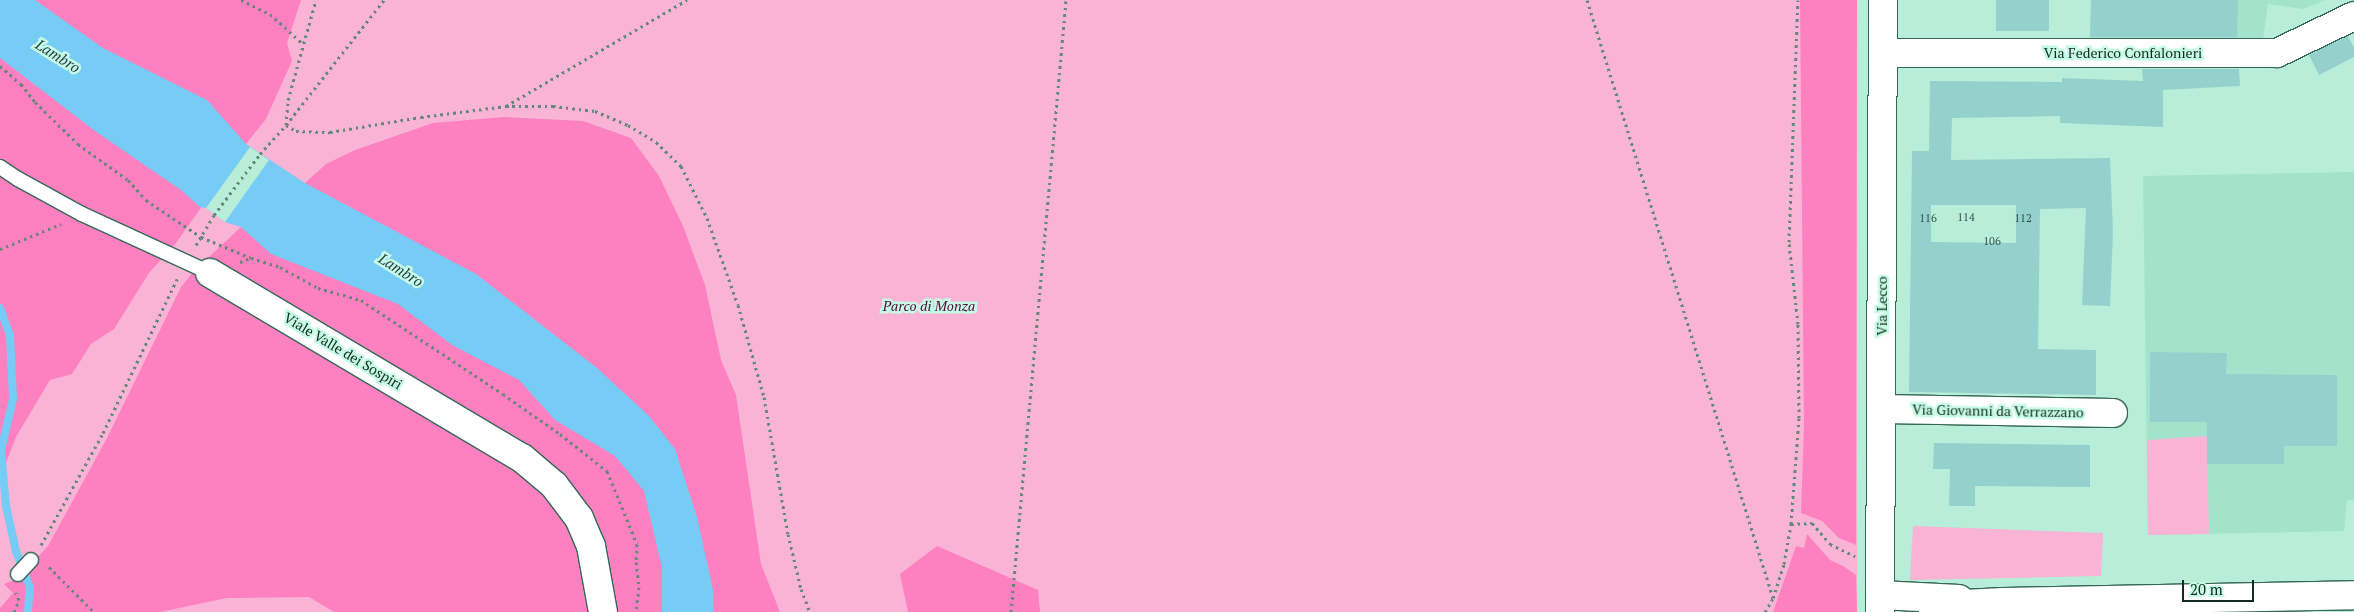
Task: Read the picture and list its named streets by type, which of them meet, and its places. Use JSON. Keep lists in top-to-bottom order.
{
  "streets": {
    "street": [
      "Via Federico Confalonieri",
      "Via Lecco",
      "Viale Valle dei Sospiri",
      "Via Giovanni da Verrazzano"
    ]
  },
  "crossings": [
    ["Via Federico Confalonieri", "Via Lecco"],
    ["Via Lecco", "Via Giovanni da Verrazzano"]
  ],
  "water": ["Lambro"],
  "parks": ["Parco di Monza"],
  "house_numbers": [
    "114",
    "116",
    "112",
    "106"
  ],
  "scale_bar": "20 m"
}
